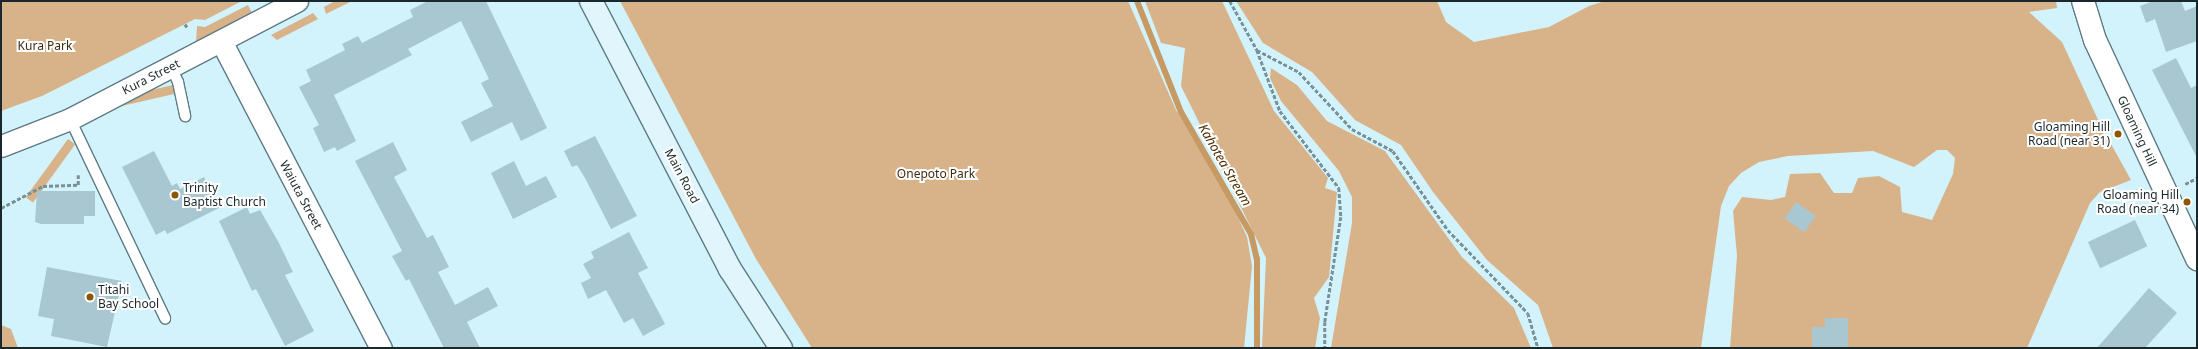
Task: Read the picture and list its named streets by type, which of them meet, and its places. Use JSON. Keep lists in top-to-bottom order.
{
  "streets": {
    "main road": ["Main Road"],
    "street": ["Kura Street", "Gloaming Hill", "Waiuta Street"]
  },
  "crossings": [
    ["Kura Street", "Waiuta Street"]
  ],
  "water": ["Kahotea Stream"],
  "parks": ["Kura Park", "Onepoto Park"],
  "places": [
    "Gloaming Hill Road (near 31)",
    "Trinity Baptist Church",
    "Gloaming Hill Road (near 34)",
    "Titahi Bay School"
  ]
}
